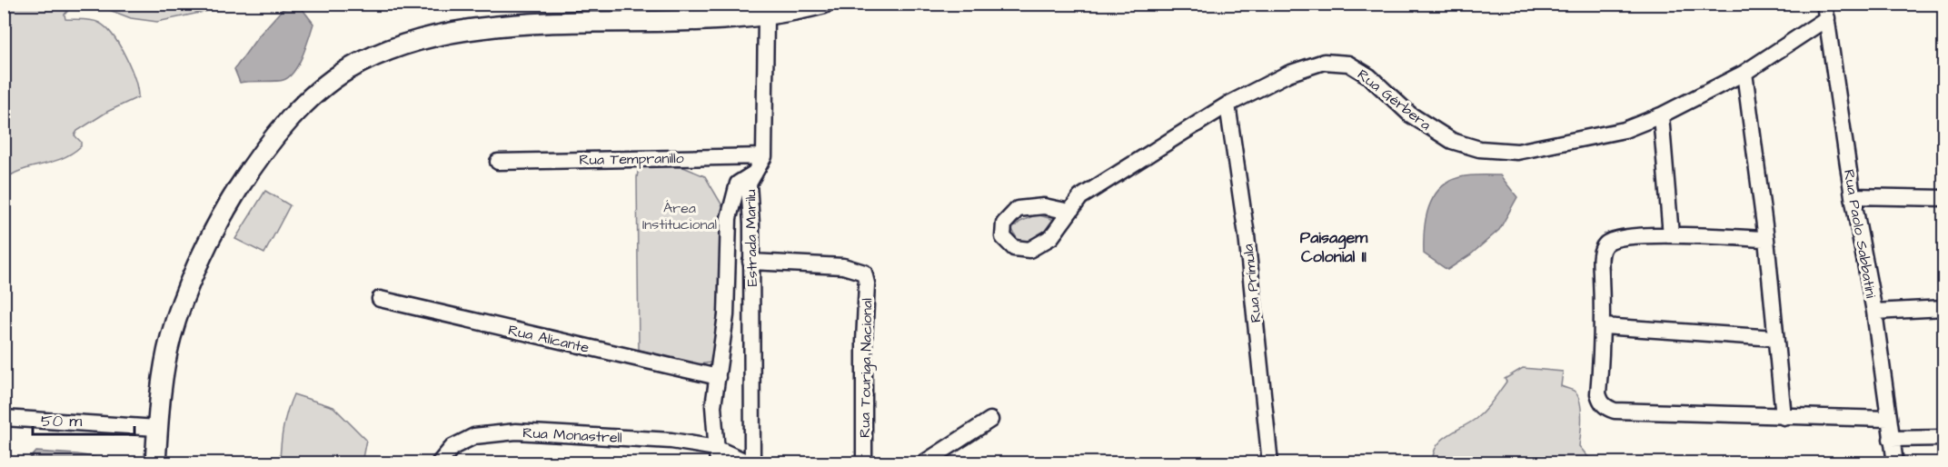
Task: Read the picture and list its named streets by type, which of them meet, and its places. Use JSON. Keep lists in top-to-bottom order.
{
  "streets": {
    "street": [
      "Rua Gérbera",
      "Rua Tempranillo",
      "Rua Paolo Sabbatini",
      "Estrada Marilu",
      "Rua Prímula",
      "Rua Alicante",
      "Rua Touriga Nacional",
      "Rua Monastrell"
    ]
  },
  "crossings": [
    ["Rua Gérbera", "Rua Paolo Sabbatini"],
    ["Rua Gérbera", "Rua Prímula"],
    ["Rua Tempranillo", "Estrada Marilu"],
    ["Estrada Marilu", "Rua Touriga Nacional"],
    ["Estrada Marilu", "Rua Monastrell"]
  ],
  "districts": ["Paisagem Colonial II"],
  "parks": ["Área Institucional"],
  "scale_bar": "50 m"
}
